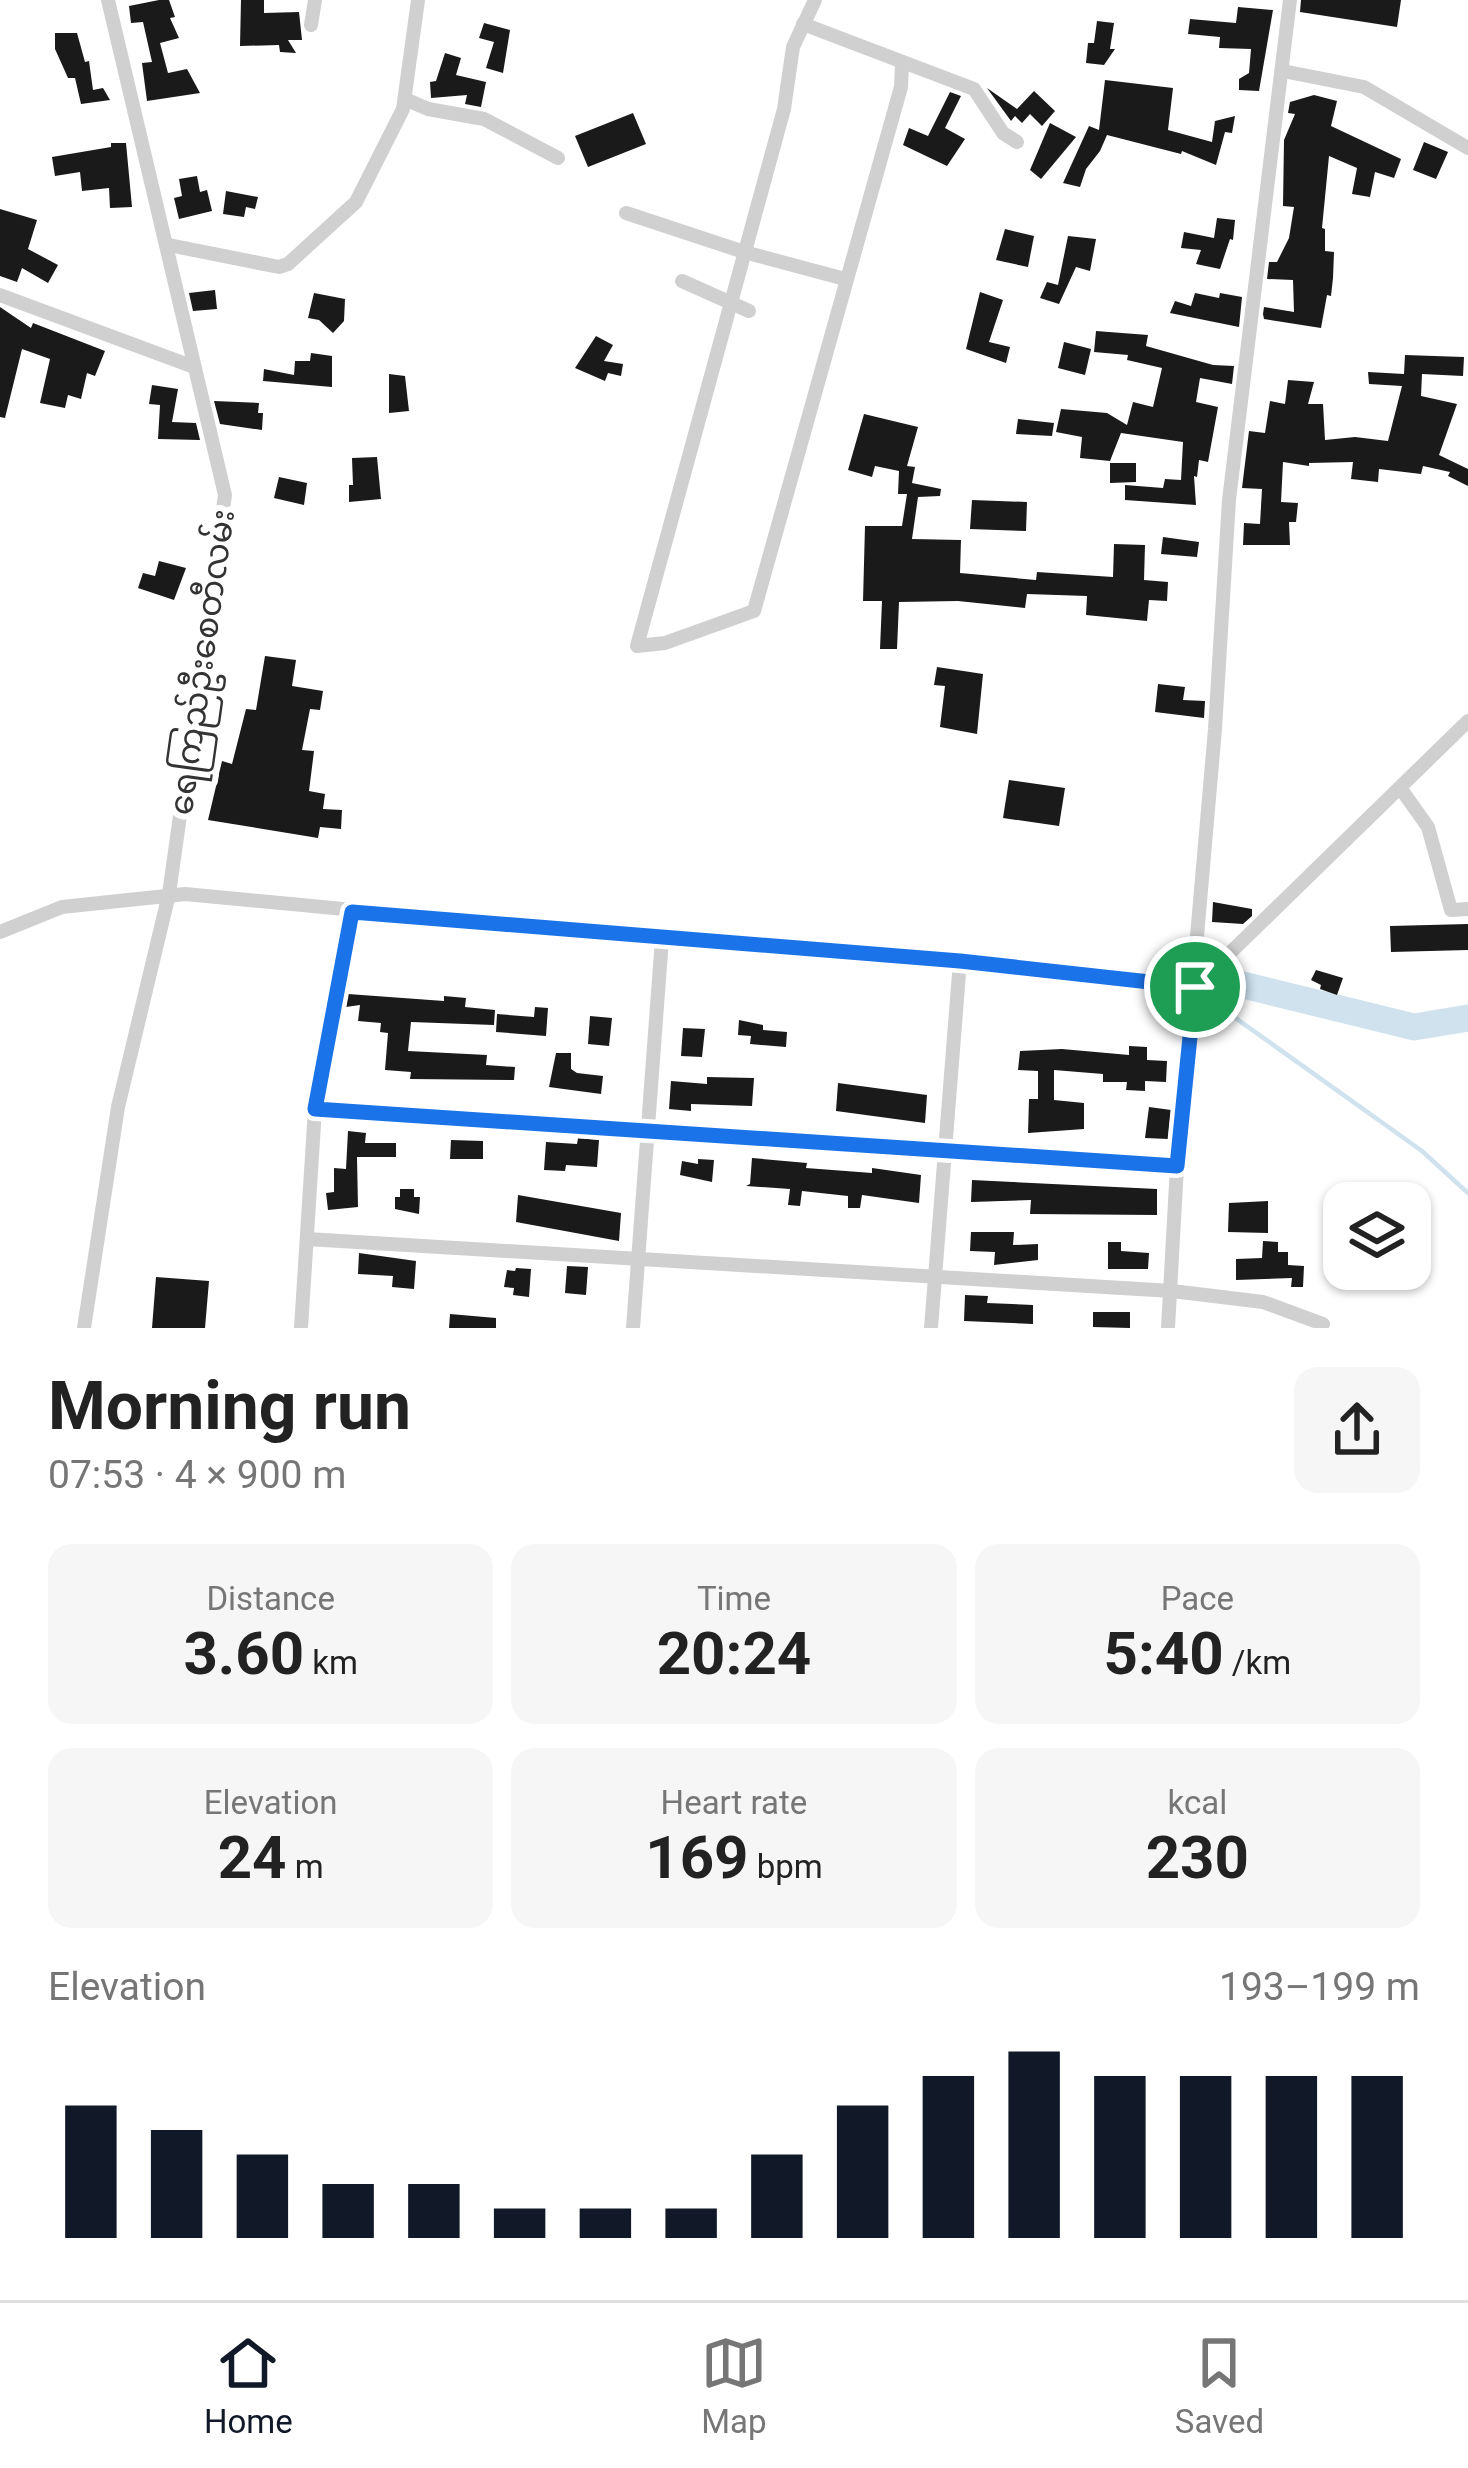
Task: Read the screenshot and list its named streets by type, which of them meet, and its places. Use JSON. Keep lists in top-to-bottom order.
{
  "streets": {
    "street": ["ရေကြည်ဦးစေတီလမ်း"]
  },
  "page": {
    "heading": ["Morning run", "07:53 · 4 × 900 m"],
    "stats": [
      ["Distance", "3.60 km"],
      ["Time", "20:24"],
      ["Pace", "5:40 /km"],
      ["Elevation", "24 m"],
      ["Heart rate", "169 bpm"],
      ["kcal", "230"]
    ],
    "chart": ["Elevation", "193–199 m"],
    "tabs": ["Home", "Map", "Saved"]
  }
}
